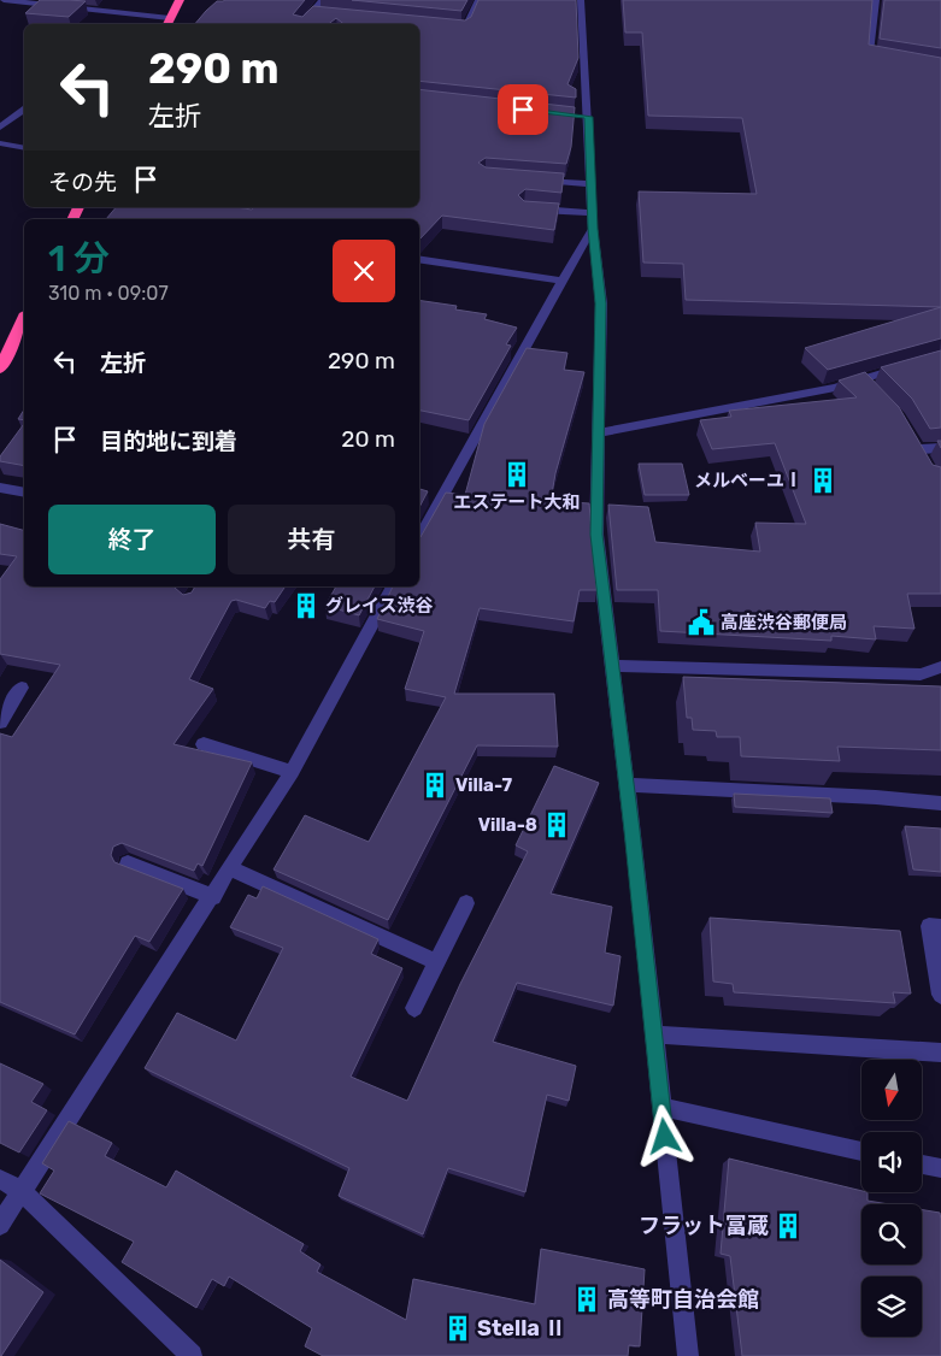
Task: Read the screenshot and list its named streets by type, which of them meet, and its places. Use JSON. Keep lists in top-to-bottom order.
{
  "places": {
    "building": [
      "エステート大和",
      "メルベーユⅠ",
      "グレイス渋谷",
      "Villa-7",
      "Villa-8",
      "フラット冨蔵",
      "高等町自治会館",
      "Stella Ⅱ"
    ],
    "public building": ["高座渋谷郵便局"]
  },
  "north": "bottom",
  "page": {
    "turn": ["290 m", "左折"],
    "then": "その先",
    "heading": ["1 分", "310 m · 09:07"],
    "list": [
      {
        "name": "左折",
        "value": "290 m"
      },
      {
        "name": "目的地に到着",
        "value": "20 m"
      }
    ],
    "buttons": ["終了", "共有"]
  }
}
